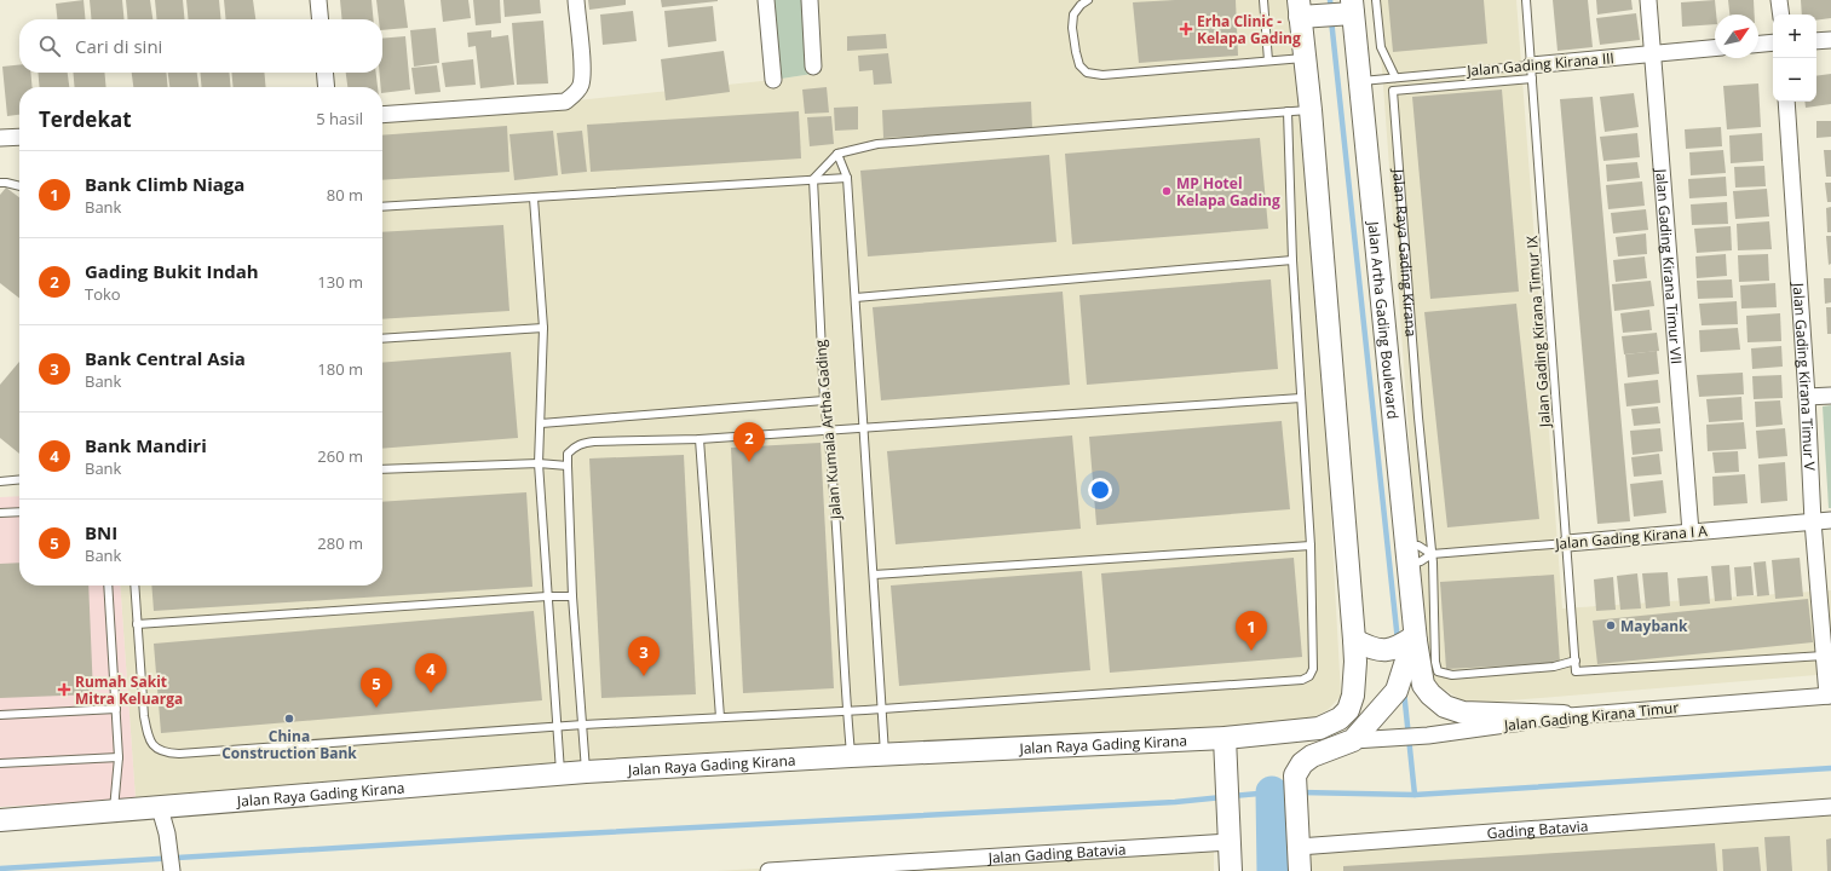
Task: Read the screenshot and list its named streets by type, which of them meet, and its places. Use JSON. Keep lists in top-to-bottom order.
{
  "streets": {
    "main road": ["Jalan Raya Gading Kirana", "Jalan Artha Gading Boulevard"],
    "street": [
      "Jalan Gading Kirana III",
      "Jalan Gading Kirana Timur VII",
      "Jalan Gading Kirana Timur V",
      "Jalan Gading Kirana I A",
      "Jalan Gading Kirana Timur",
      "Gading Batavia",
      "Jalan Gading Batavia"
    ],
    "lane": ["Jalan Gading Kirana Timur IX", "Jalan Kumala Artha Gading"]
  },
  "crossings": [
    ["Jalan Gading Kirana III", "Jalan Raya Gading Kirana"],
    ["Jalan Gading Kirana III", "Jalan Gading Kirana Timur VII"],
    ["Jalan Gading Kirana III", "Jalan Artha Gading Boulevard"],
    ["Jalan Gading Kirana III", "Jalan Gading Kirana Timur IX"],
    ["Jalan Raya Gading Kirana", "Jalan Gading Kirana Timur IX"],
    ["Jalan Raya Gading Kirana", "Jalan Kumala Artha Gading"],
    ["Jalan Raya Gading Kirana", "Jalan Gading Kirana I A"],
    ["Jalan Gading Kirana Timur VII", "Jalan Gading Kirana I A"],
    ["Jalan Artha Gading Boulevard", "Jalan Gading Kirana Timur"],
    ["Jalan Gading Kirana Timur IX", "Jalan Gading Kirana Timur V"],
    ["Jalan Gading Kirana Timur IX", "Jalan Gading Kirana I A"],
    ["Jalan Gading Kirana Timur V", "Jalan Gading Kirana I A"],
    ["Jalan Gading Kirana Timur V", "Jalan Gading Kirana Timur"]
  ],
  "places": {
    "health": ["Erha Clinic - Kelapa Gading", "Rumah Sakit Mitra Keluarga"],
    "other": ["MP Hotel Kelapa Gading", "Maybank", "China Construction Bank"]
  },
  "north": "top right",
  "page": {
    "map_buttons": ["+", "−"],
    "search": "Cari di sini",
    "heading": ["Terdekat", "5 hasil"],
    "list": [
      {
        "mark": "1",
        "name": "Bank Climb Niaga",
        "note": "Bank",
        "value": "80 m"
      },
      {
        "mark": "2",
        "name": "Gading Bukit Indah",
        "note": "Toko",
        "value": "130 m"
      },
      {
        "mark": "3",
        "name": "Bank Central Asia",
        "note": "Bank",
        "value": "180 m"
      },
      {
        "mark": "4",
        "name": "Bank Mandiri",
        "note": "Bank",
        "value": "260 m"
      },
      {
        "mark": "5",
        "name": "BNI",
        "note": "Bank",
        "value": "280 m"
      }
    ],
    "pins": [
      "2",
      "1",
      "3",
      "4",
      "5"
    ]
  }
}
